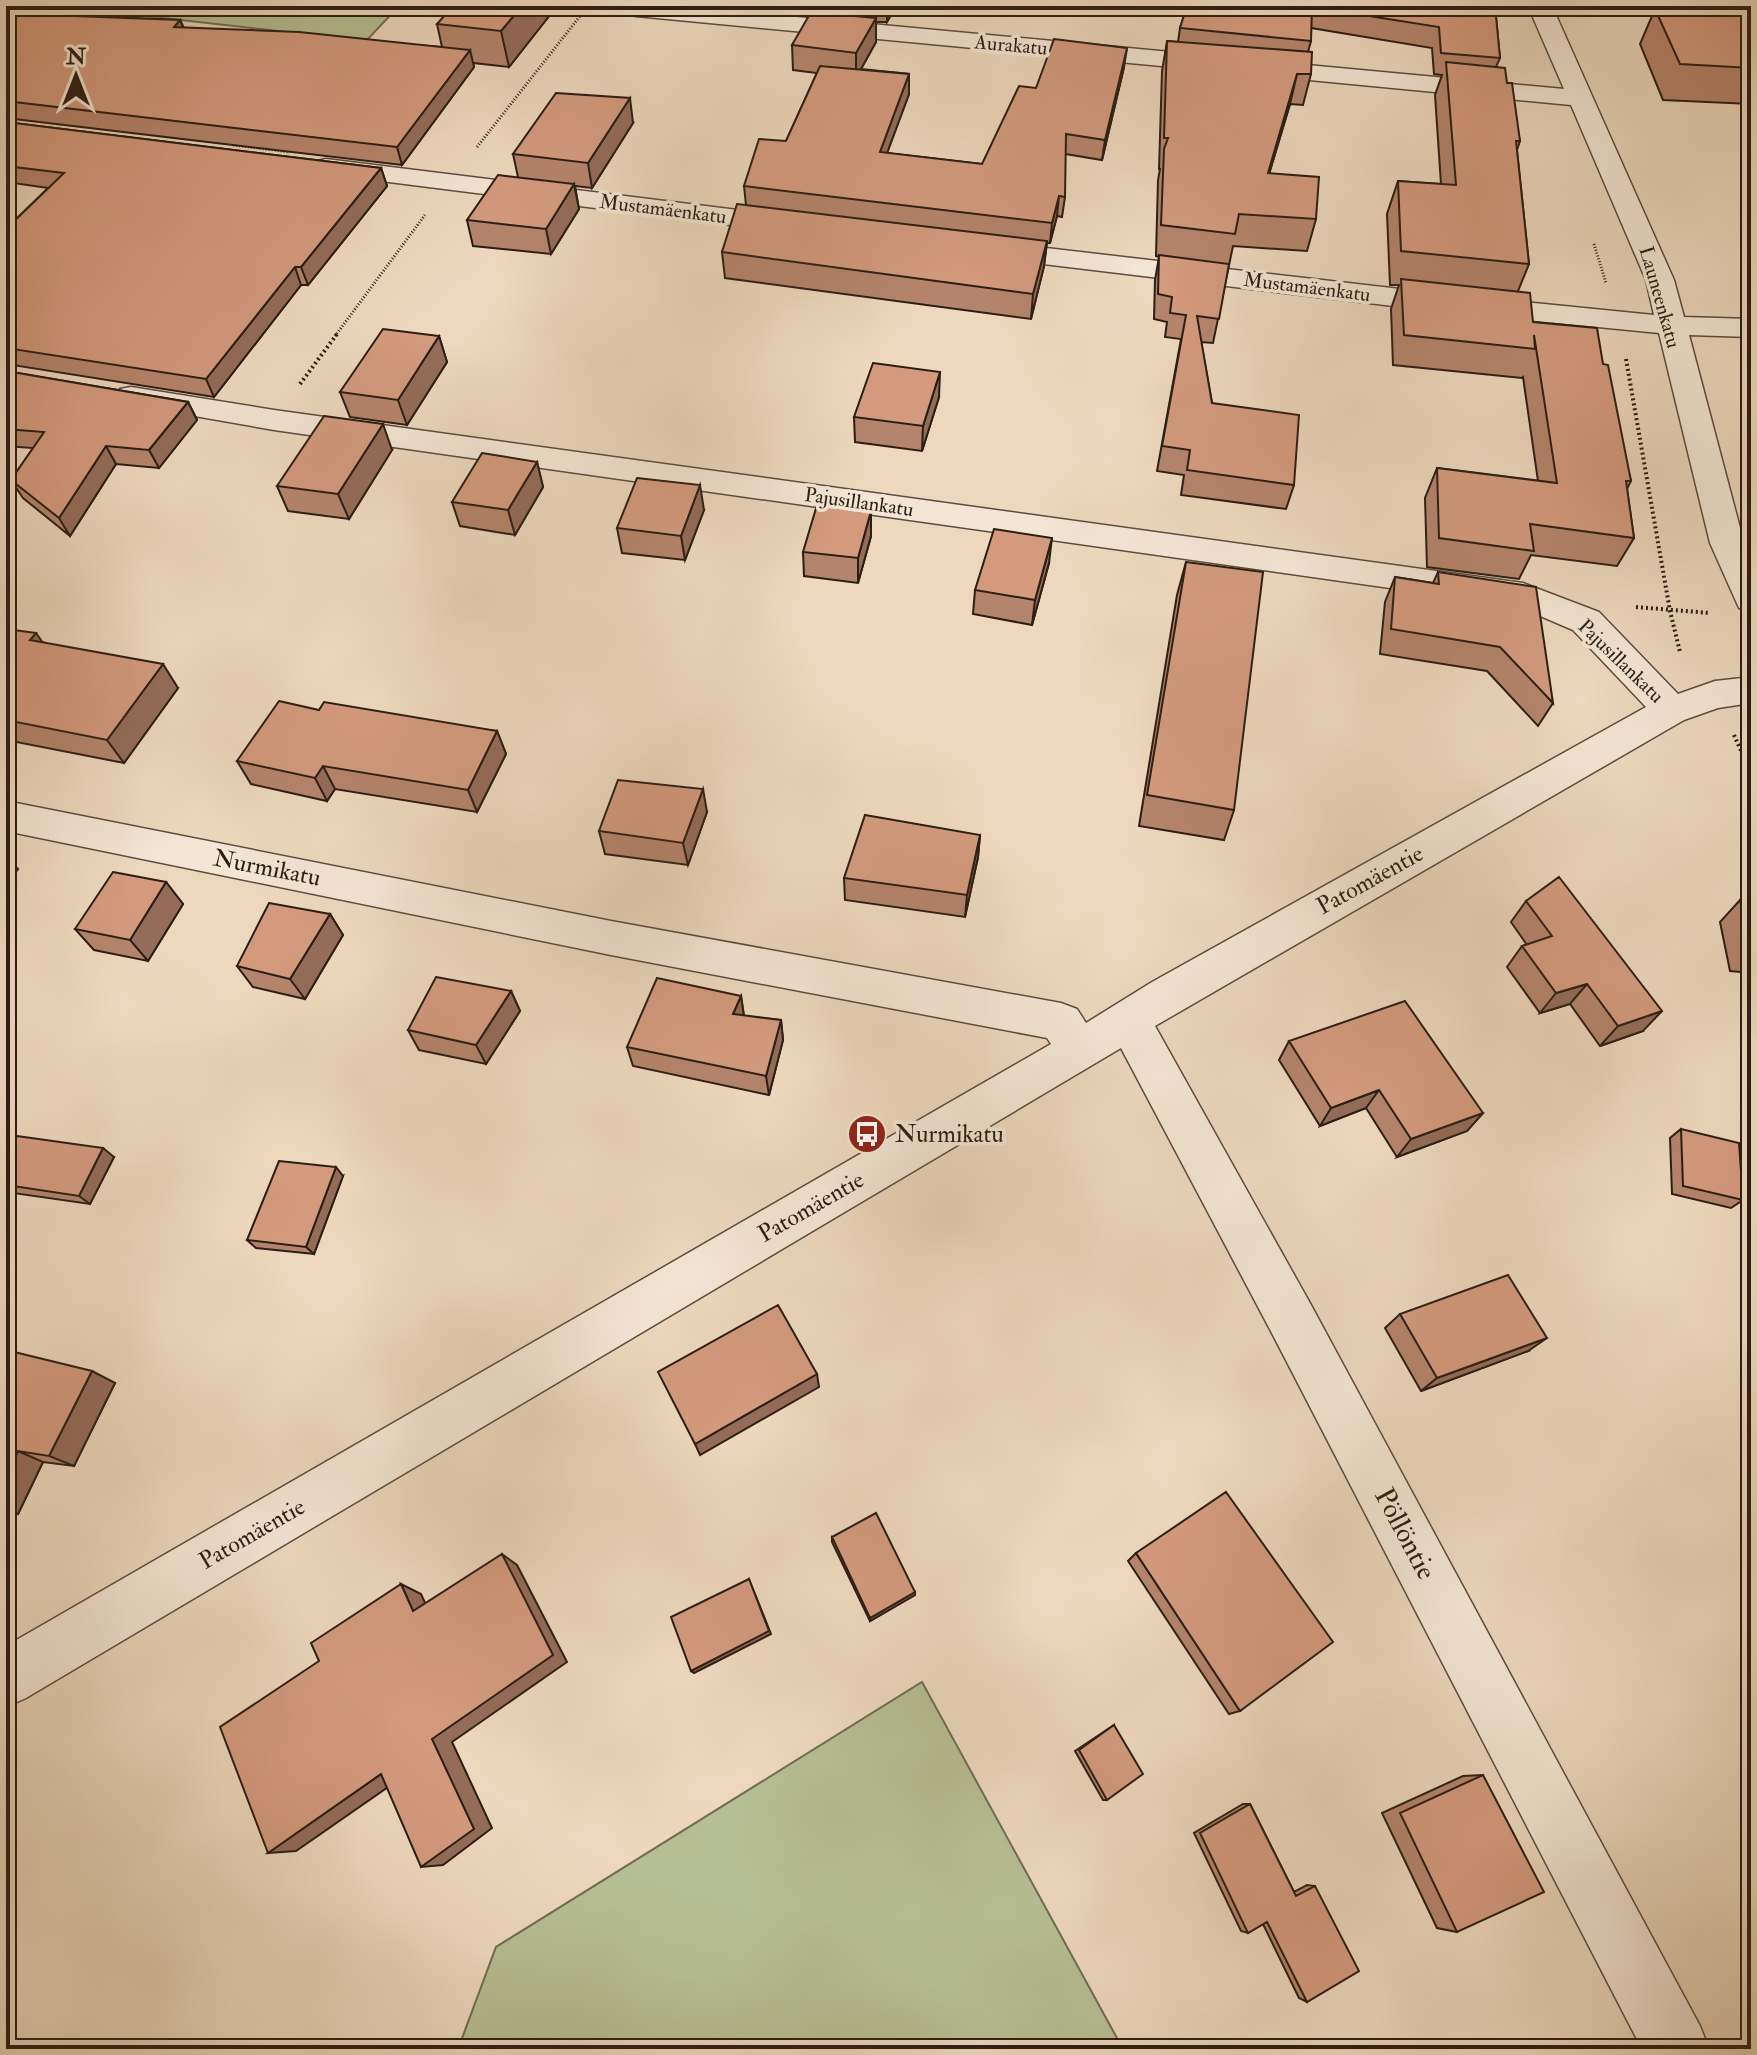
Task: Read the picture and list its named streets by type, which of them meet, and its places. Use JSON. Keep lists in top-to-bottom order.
{
  "streets": {
    "street": [
      "Aurakatu",
      "Mustamäenkatu",
      "Launeenkatu",
      "Pajusillankatu",
      "Nurmikatu",
      "Patomäentie",
      "Pöllöntie"
    ]
  },
  "crossings": [
    ["Aurakatu", "Launeenkatu"],
    ["Mustamäenkatu", "Launeenkatu"],
    ["Pajusillankatu", "Patomäentie"],
    ["Nurmikatu", "Patomäentie"],
    ["Patomäentie", "Pöllöntie"]
  ],
  "places": {
    "bus stop": ["Nurmikatu"]
  },
  "north": "top"
}
